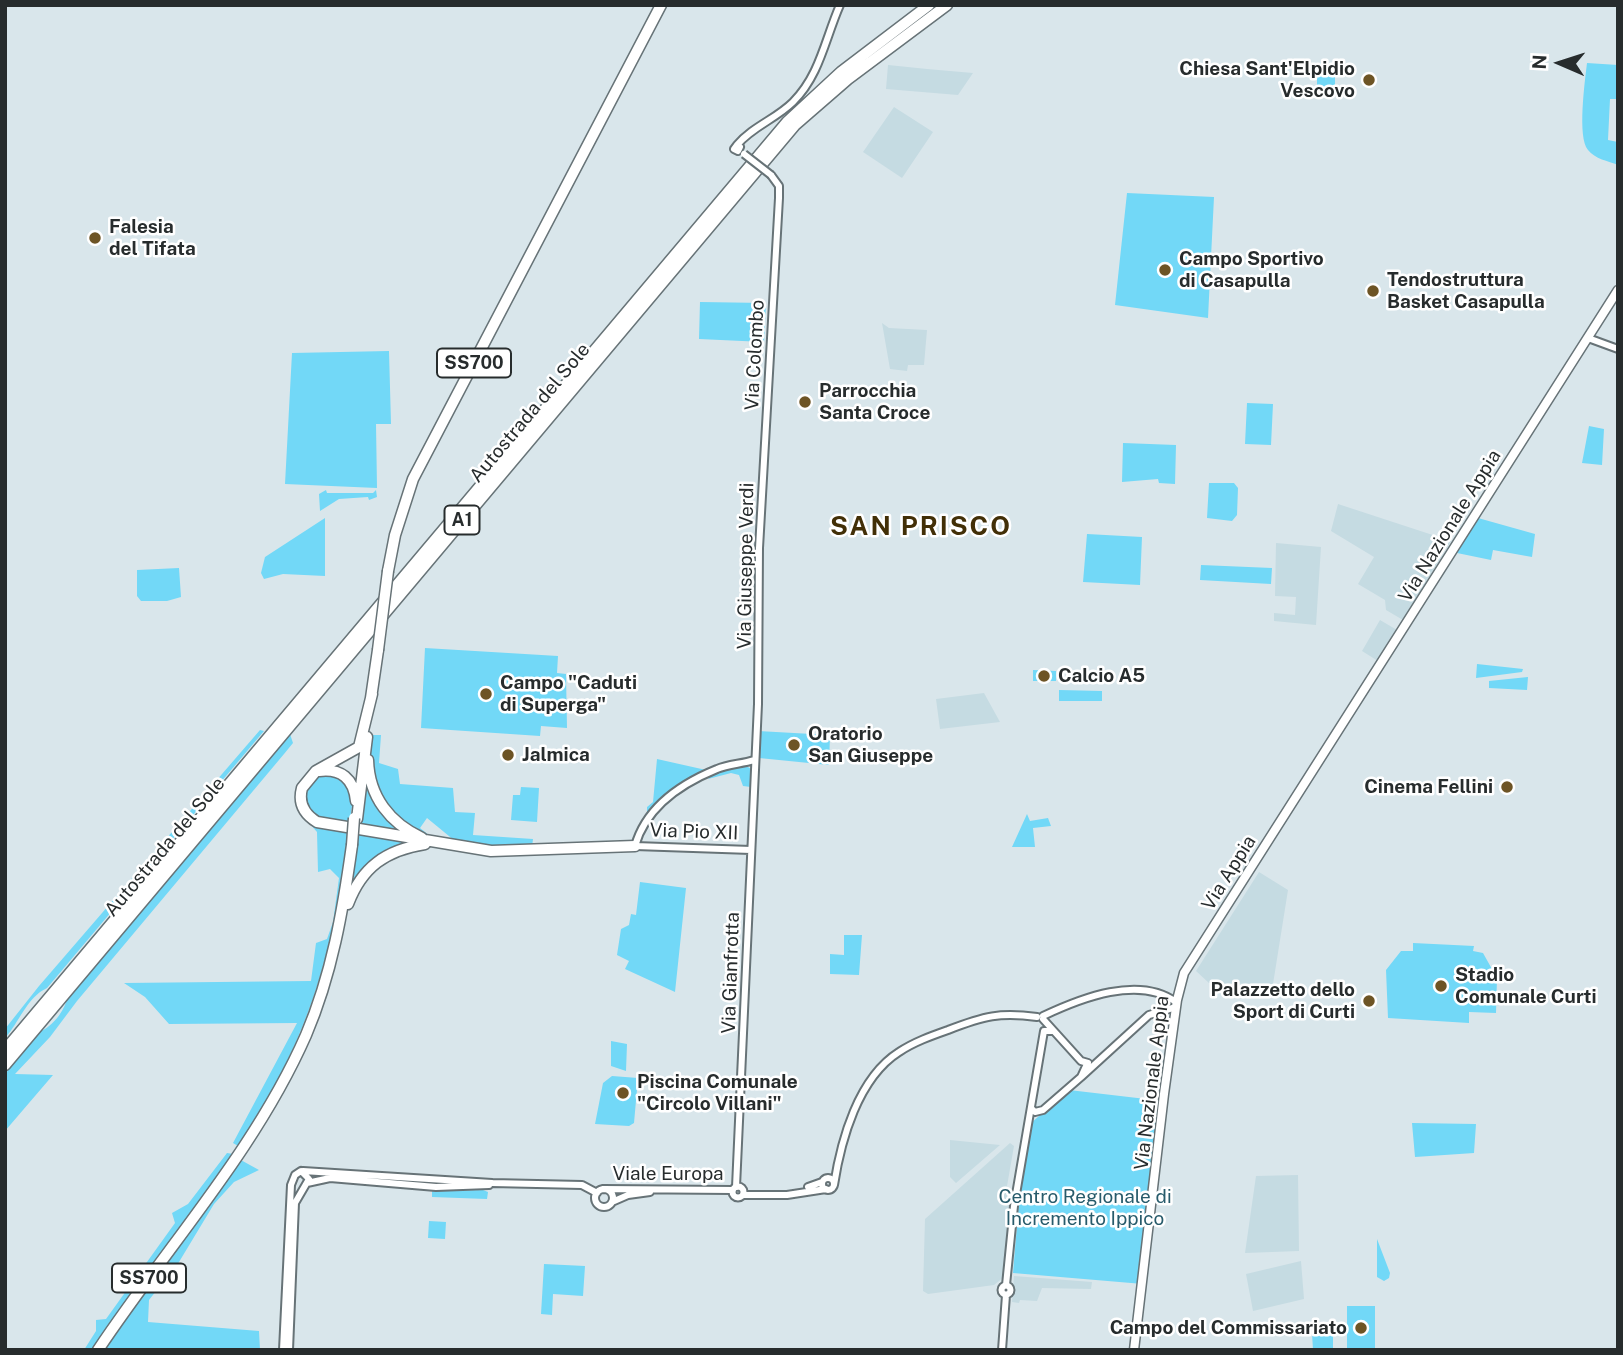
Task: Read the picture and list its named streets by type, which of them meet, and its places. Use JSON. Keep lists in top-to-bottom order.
{
  "streets": {
    "highway": ["SS700", "Autostrada del Sole", "A1"],
    "main road": ["Via Nazionale Appia", "Via Appia"],
    "street": [
      "Via Colombo",
      "Via Giuseppe Verdi",
      "Via Pio XII",
      "Via Gianfrotta",
      "Viale Europa"
    ]
  },
  "crossings": [
    ["Via Colombo", "Via Giuseppe Verdi"],
    ["Via Nazionale Appia", "Via Appia"],
    ["Via Giuseppe Verdi", "Via Gianfrotta"],
    ["Via Pio XII", "Via Gianfrotta"],
    ["Via Gianfrotta", "Viale Europa"]
  ],
  "districts": ["SAN PRISCO"],
  "parks": ["Centro Regionale di Incremento Ippico"],
  "places": [
    "Chiesa Sant'Elpidio Vescovo",
    "Falesia del Tifata",
    "Campo Sportivo di Casapulla",
    "Tendostruttura Basket Casapulla",
    "Parrocchia Santa Croce",
    "Calcio A5",
    "Campo \"Caduti di Superga\"",
    "Oratorio San Giuseppe",
    "Jalmica",
    "Cinema Fellini",
    "Stadio Comunale Curti",
    "Palazzetto dello Sport di Curti",
    "Piscina Comunale \"Circolo Villani\"",
    "Campo del Commissariato"
  ],
  "north": "left"
}
